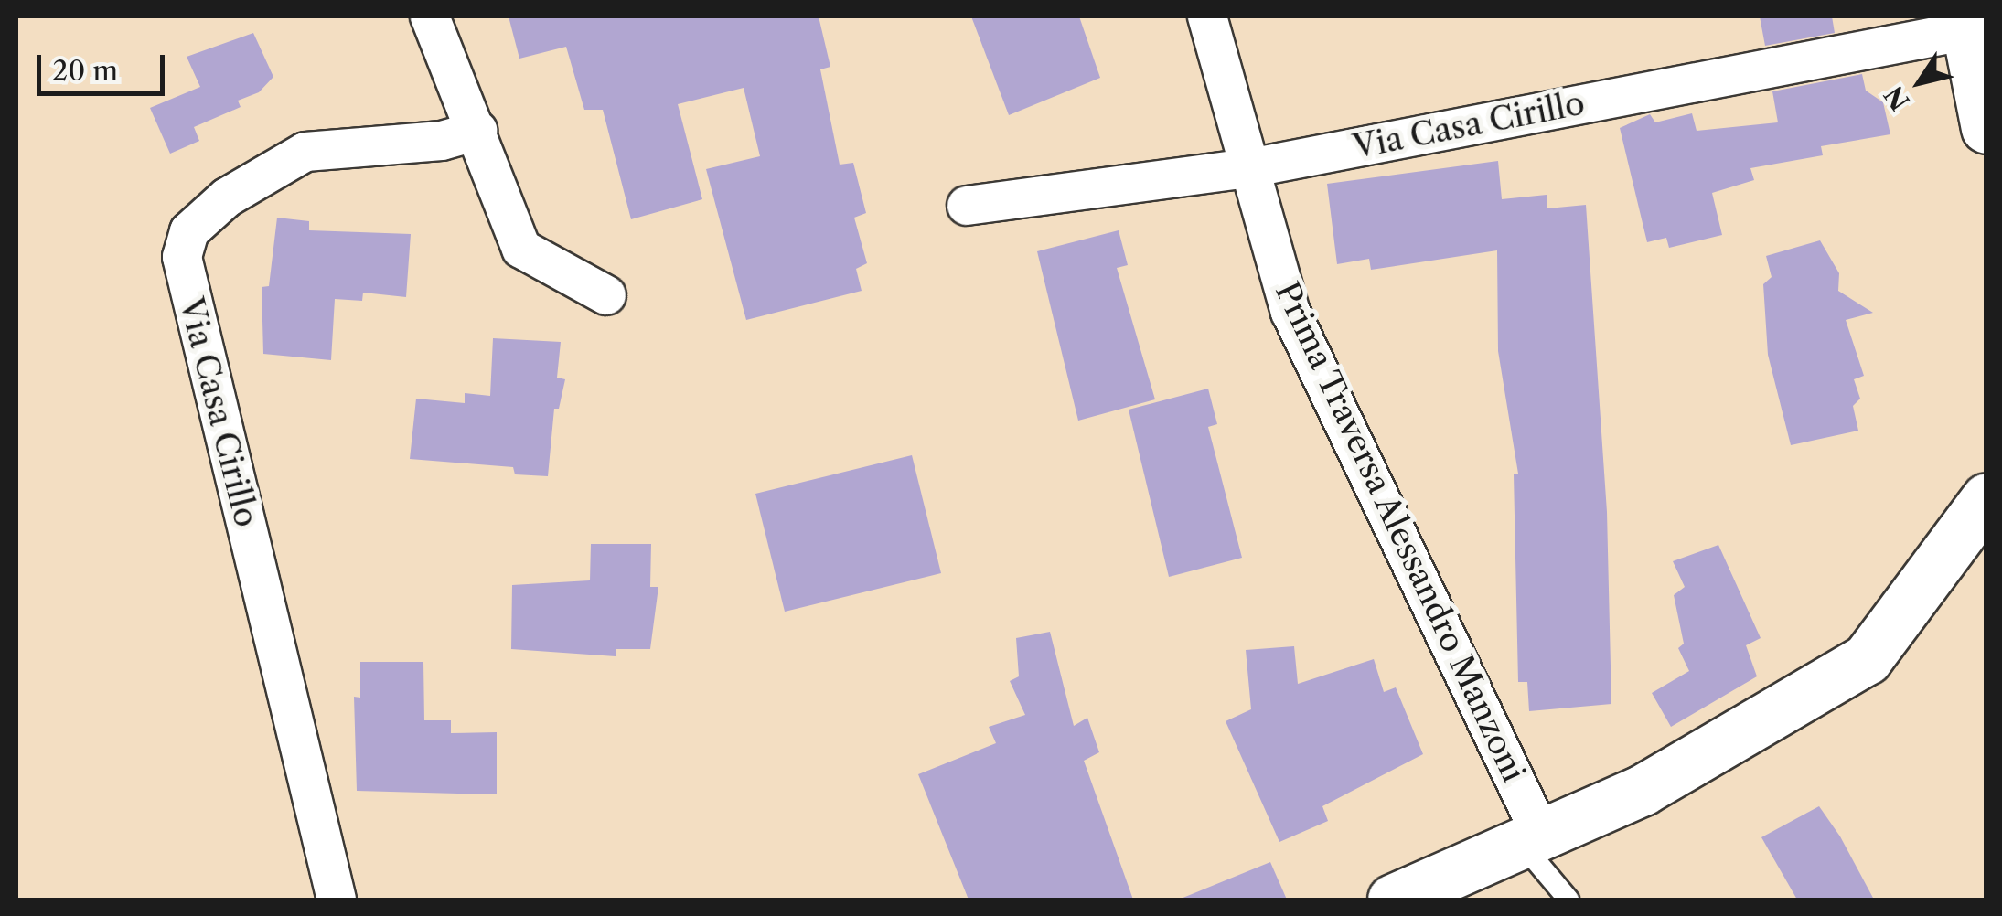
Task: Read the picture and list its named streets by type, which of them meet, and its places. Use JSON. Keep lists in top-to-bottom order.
{
  "streets": {
    "street": ["Via Casa Cirillo", "Prima Traversa Alessandro Manzoni"]
  },
  "crossings": [
    ["Via Casa Cirillo", "Prima Traversa Alessandro Manzoni"]
  ],
  "scale_bar": "20 m",
  "north": "bottom left"
}
